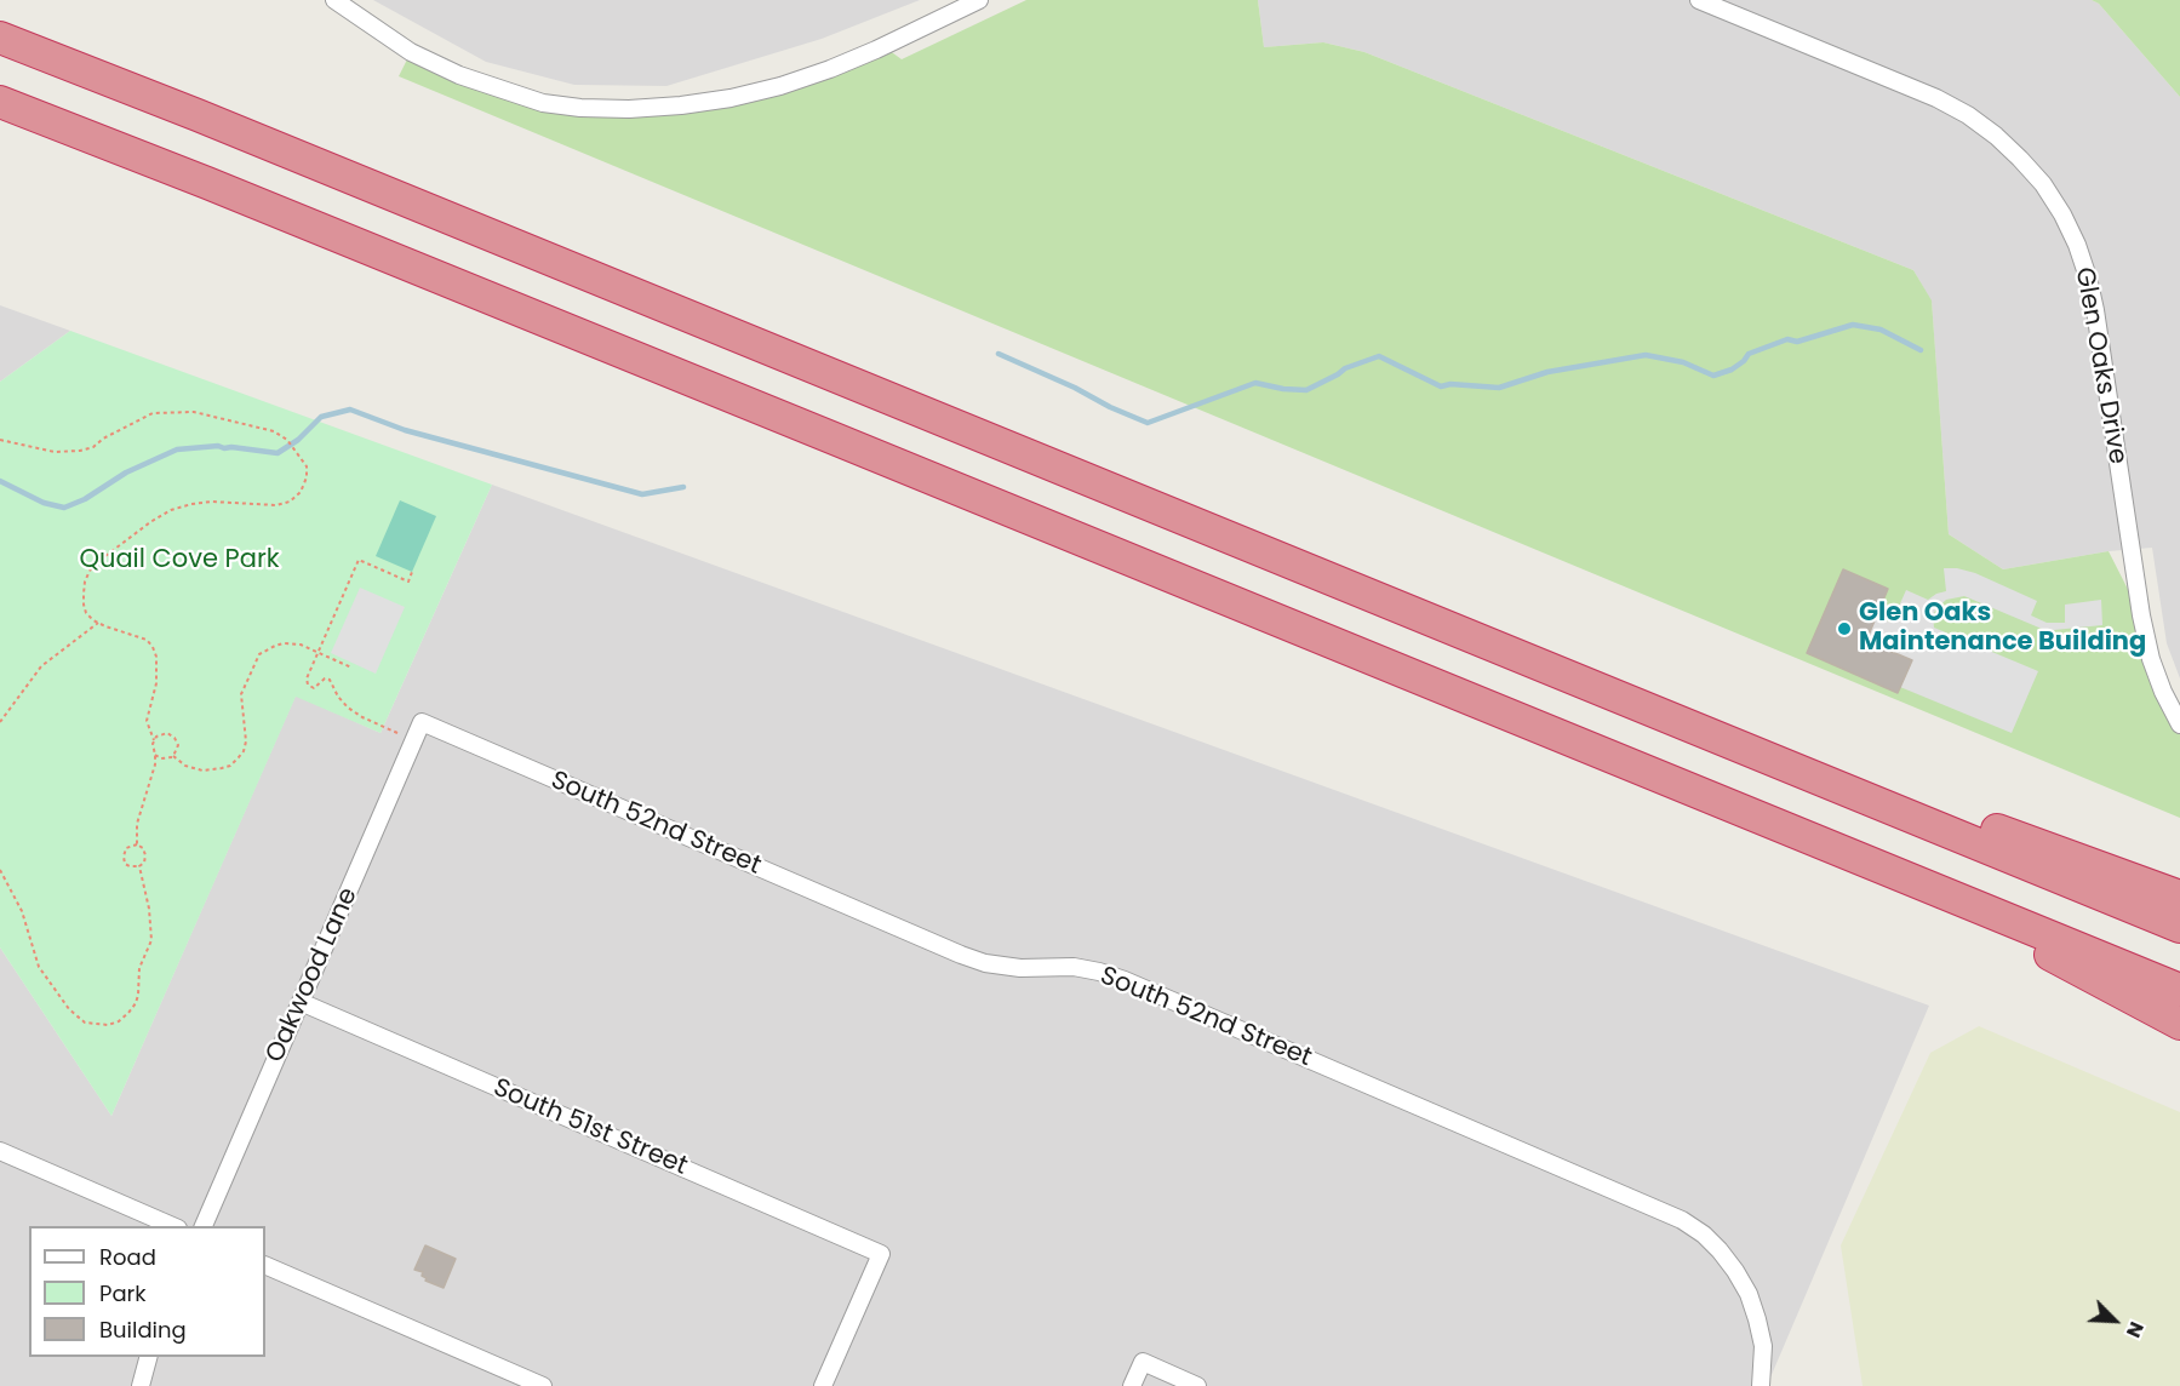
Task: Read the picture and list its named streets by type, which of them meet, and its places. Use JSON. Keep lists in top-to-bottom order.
{
  "streets": {
    "street": [
      "Glen Oaks Drive",
      "South 52nd Street",
      "Oakwood Lane",
      "South 51st Street"
    ]
  },
  "crossings": [
    ["South 52nd Street", "Oakwood Lane"],
    ["Oakwood Lane", "South 51st Street"]
  ],
  "parks": ["Quail Cove Park"],
  "places": ["Glen Oaks Maintenance Building"],
  "legend": ["Road", "Park", "Building"],
  "north": "bottom right"
}
